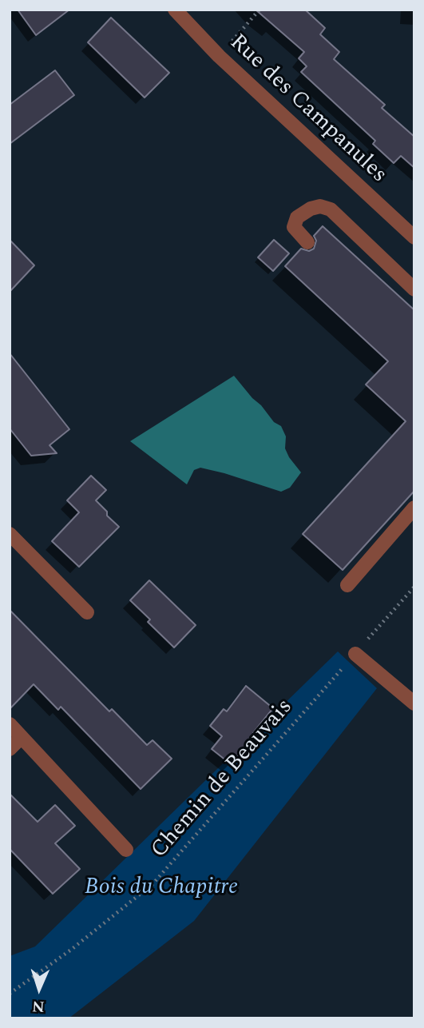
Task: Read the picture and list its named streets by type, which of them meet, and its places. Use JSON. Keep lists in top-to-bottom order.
{
  "streets": {
    "street": ["Rue des Campanules"],
    "path": ["Chemin de Beauvais"]
  },
  "parks": ["Bois du Chapitre"],
  "north": "bottom"
}
